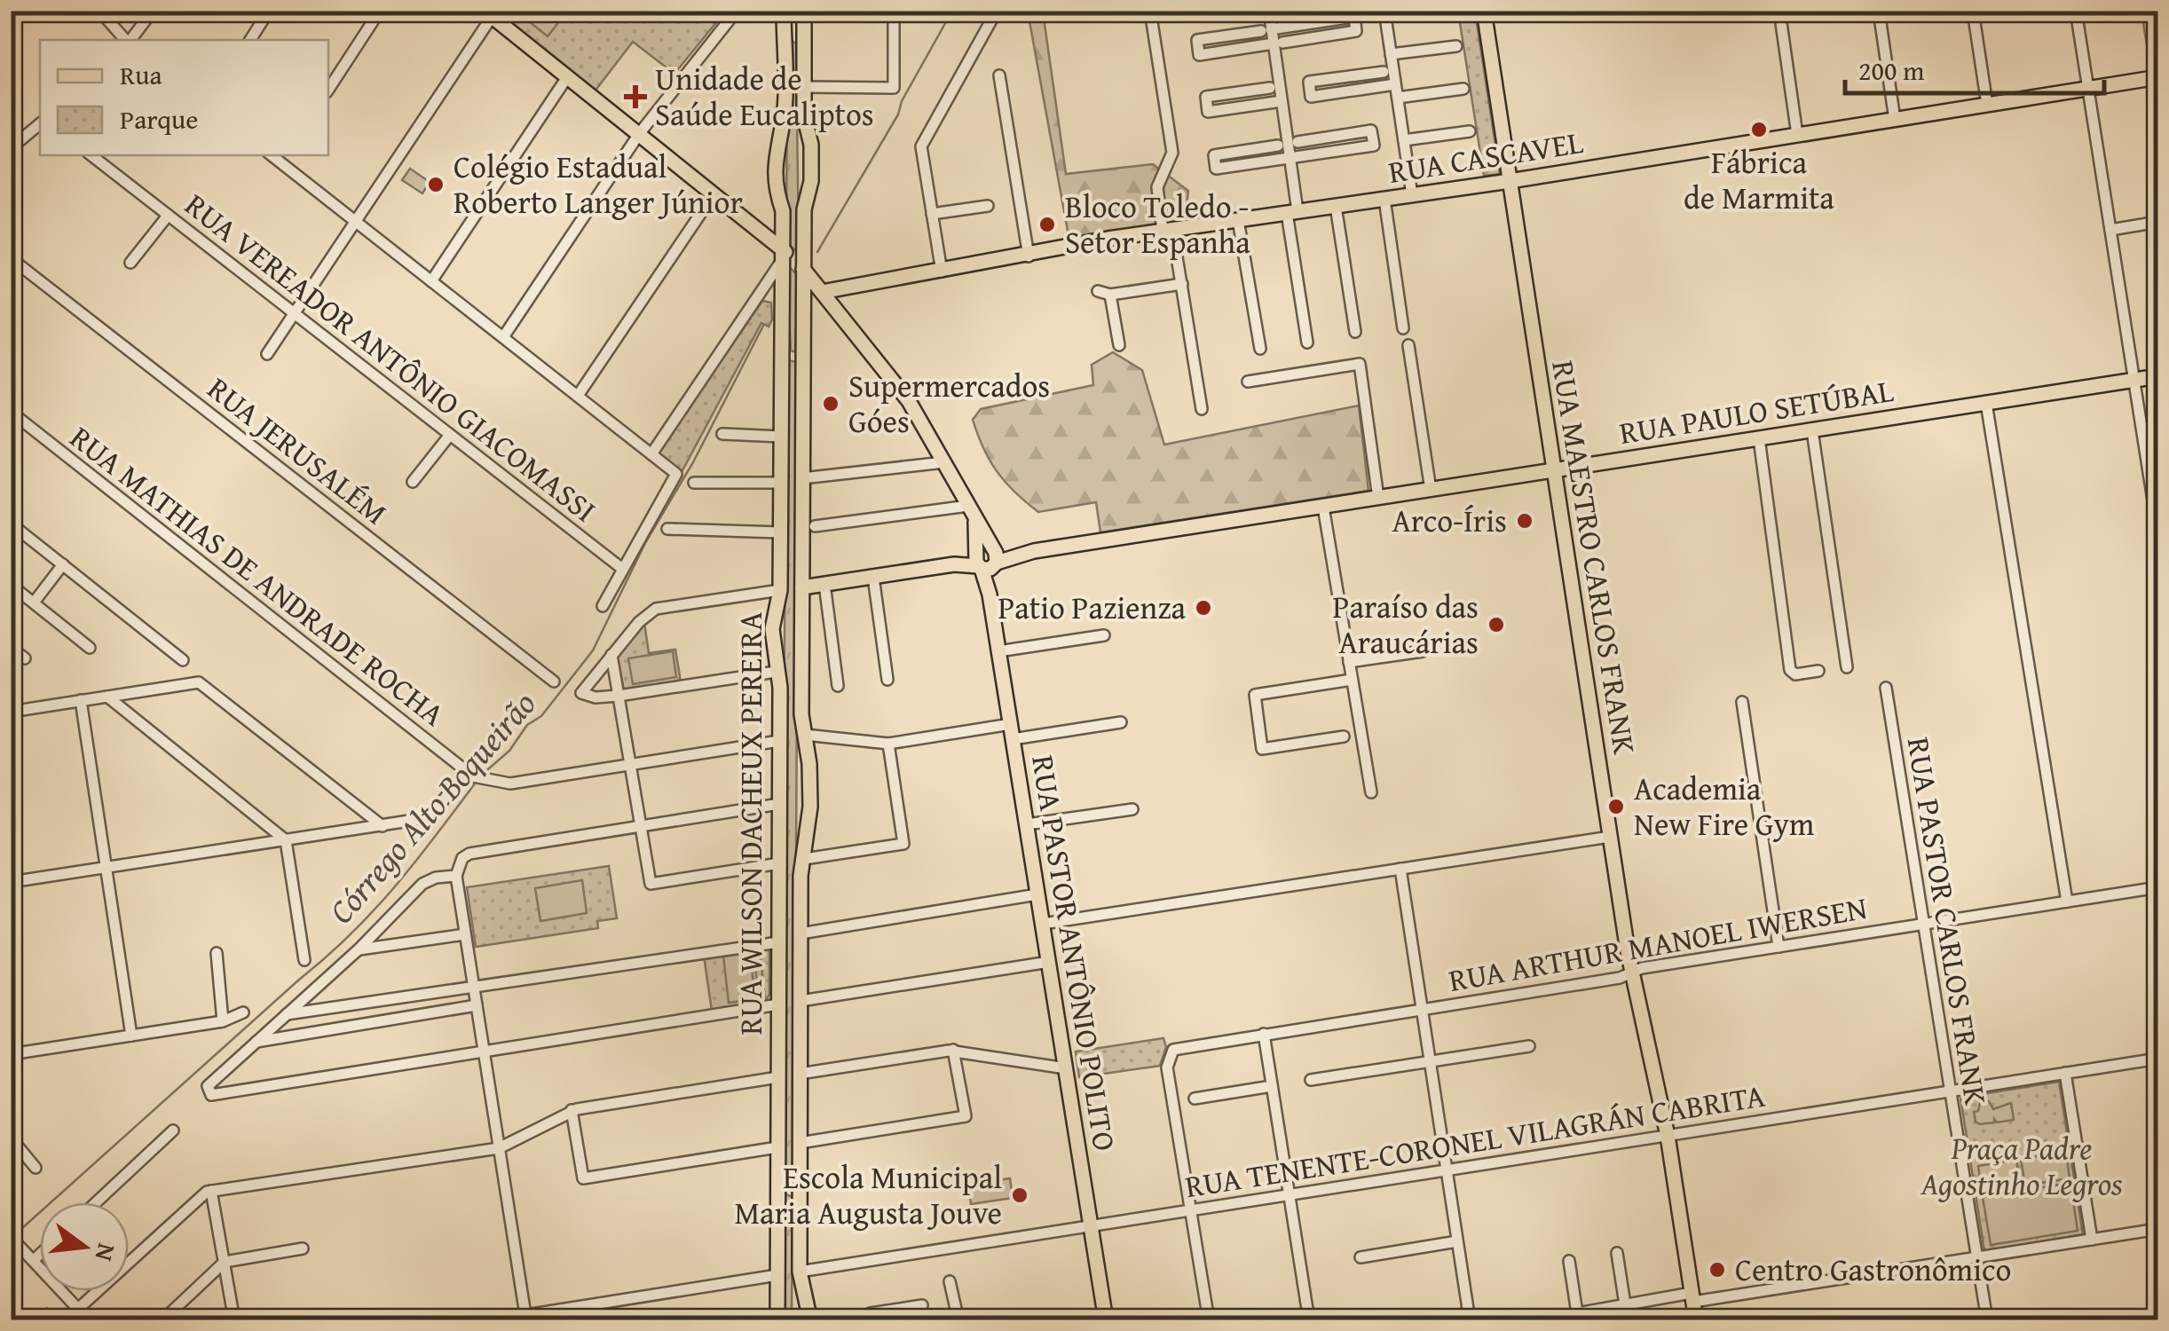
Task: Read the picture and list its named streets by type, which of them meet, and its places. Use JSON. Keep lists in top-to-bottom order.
{
  "streets": {
    "main road": [
      "RUA CASCAVEL",
      "RUA PAULO SETÚBAL",
      "RUA MAESTRO CARLOS FRANK",
      "RUA WILSON DACHEUX PEREIRA",
      "RUA PASTOR ANTÔNIO POLITO"
    ],
    "street": [
      "RUA VEREADOR ANTÔNIO GIACOMASSI",
      "RUA JERUSALÉM",
      "RUA MATHIAS DE ANDRADE ROCHA",
      "RUA PASTOR CARLOS FRANK",
      "RUA ARTHUR MANOEL IWERSEN",
      "RUA TENENTE-CORONEL VILAGRÁN CABRITA"
    ]
  },
  "crossings": [
    ["RUA CASCAVEL", "RUA MAESTRO CARLOS FRANK"],
    ["RUA CASCAVEL", "RUA WILSON DACHEUX PEREIRA"],
    ["RUA CASCAVEL", "RUA PASTOR ANTÔNIO POLITO"],
    ["RUA PAULO SETÚBAL", "RUA MAESTRO CARLOS FRANK"],
    ["RUA PAULO SETÚBAL", "RUA WILSON DACHEUX PEREIRA"],
    ["RUA PAULO SETÚBAL", "RUA PASTOR ANTÔNIO POLITO"],
    ["RUA MAESTRO CARLOS FRANK", "RUA ARTHUR MANOEL IWERSEN"],
    ["RUA MAESTRO CARLOS FRANK", "RUA TENENTE-CORONEL VILAGRÁN CABRITA"],
    ["RUA WILSON DACHEUX PEREIRA", "RUA PASTOR ANTÔNIO POLITO"],
    ["RUA WILSON DACHEUX PEREIRA", "RUA TENENTE-CORONEL VILAGRÁN CABRITA"],
    ["RUA PASTOR CARLOS FRANK", "RUA ARTHUR MANOEL IWERSEN"],
    ["RUA PASTOR CARLOS FRANK", "RUA TENENTE-CORONEL VILAGRÁN CABRITA"],
    ["RUA ARTHUR MANOEL IWERSEN", "RUA TENENTE-CORONEL VILAGRÁN CABRITA"],
    ["RUA PASTOR ANTÔNIO POLITO", "RUA TENENTE-CORONEL VILAGRÁN CABRITA"]
  ],
  "water": ["Córrego Alto Boqueirão"],
  "parks": ["Praça Padre Agostinho Legros"],
  "places": {
    "health": ["Unidade de Saúde Eucaliptos"],
    "other": [
      "Fábrica de Marmita",
      "Colégio Estadual Roberto Langer Júnior",
      "Bloco Toledo - Setor Espanha",
      "Supermercados Góes",
      "Arco-Íris",
      "Patio Pazienza",
      "Paraíso das Araucárias",
      "Academia New Fire Gym",
      "Escola Municipal Maria Augusta Jouve",
      "Centro Gastronômico"
    ]
  },
  "legend": ["Rua", "Parque"],
  "scale_bar": "200 m",
  "north": "right"
}
